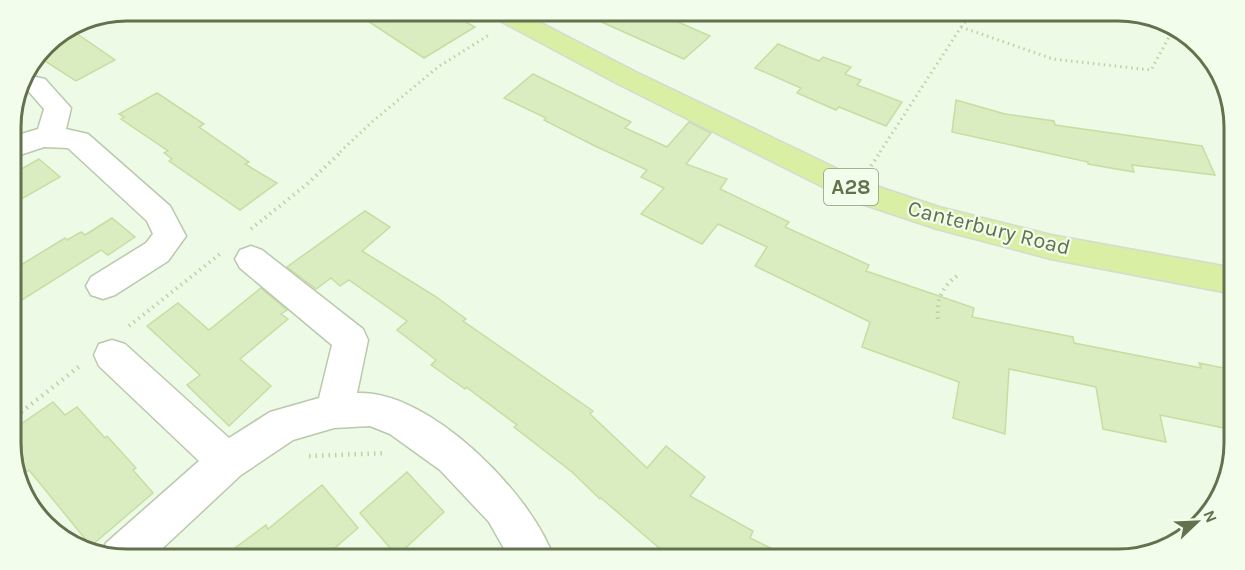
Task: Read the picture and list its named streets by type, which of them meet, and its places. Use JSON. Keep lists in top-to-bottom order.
{
  "streets": {
    "highway": ["A28", "Canterbury Road"]
  },
  "north": "top right"
}
